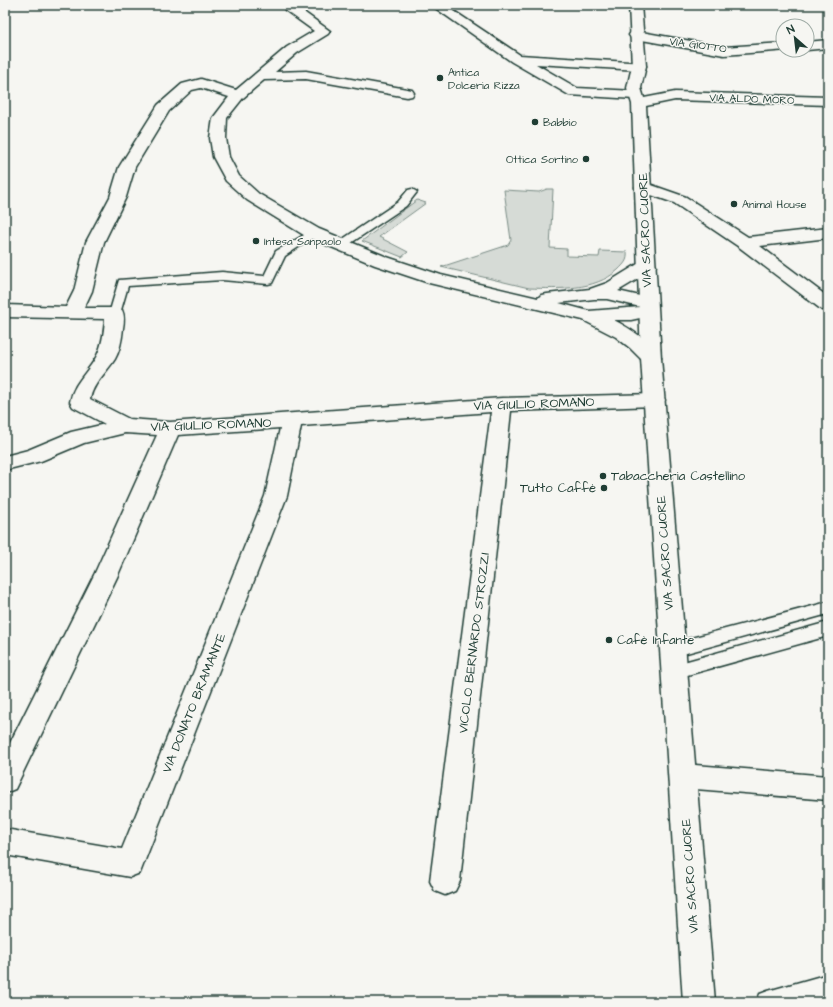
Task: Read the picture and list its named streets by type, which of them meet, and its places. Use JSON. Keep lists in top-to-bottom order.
{
  "streets": {
    "street": [
      "VIA GIOTTO",
      "VIA ALDO MORO",
      "VIA SACRO CUORE",
      "VIA GIULIO ROMANO",
      "VICOLO BERNARDO STROZZI",
      "VIA DONATO BRAMANTE"
    ]
  },
  "crossings": [
    ["VIA SACRO CUORE", "VIA GIULIO ROMANO"],
    ["VIA GIULIO ROMANO", "VICOLO BERNARDO STROZZI"],
    ["VIA GIULIO ROMANO", "VIA DONATO BRAMANTE"]
  ],
  "places": [
    "Antica Dolceria Rizza",
    "Babbio",
    "Ottica Sortino",
    "Animal House",
    "Intesa Sanpaolo",
    "Tabaccheria Castellino",
    "Tutto Caffè",
    "Cafè Infante"
  ],
  "north": "top left"
}
